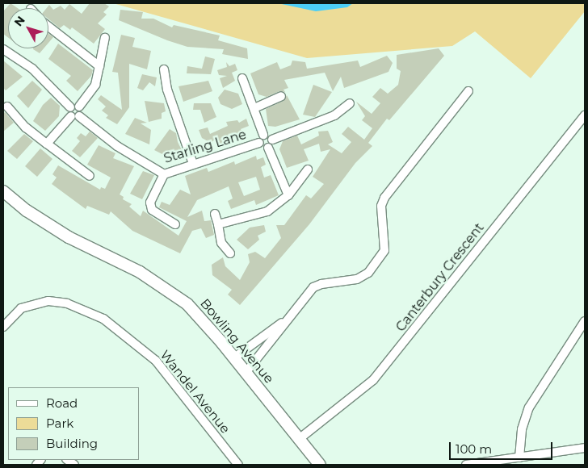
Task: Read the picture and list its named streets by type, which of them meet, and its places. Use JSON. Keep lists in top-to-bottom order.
{
  "streets": {
    "main road": ["Bowling Avenue"],
    "street": ["Starling Lane", "Canterbury Crescent", "Wandel Avenue"]
  },
  "crossings": [
    ["Canterbury Crescent", "Bowling Avenue"]
  ],
  "legend": ["Road", "Park", "Building"],
  "scale_bar": "100 m",
  "north": "top left"
}
